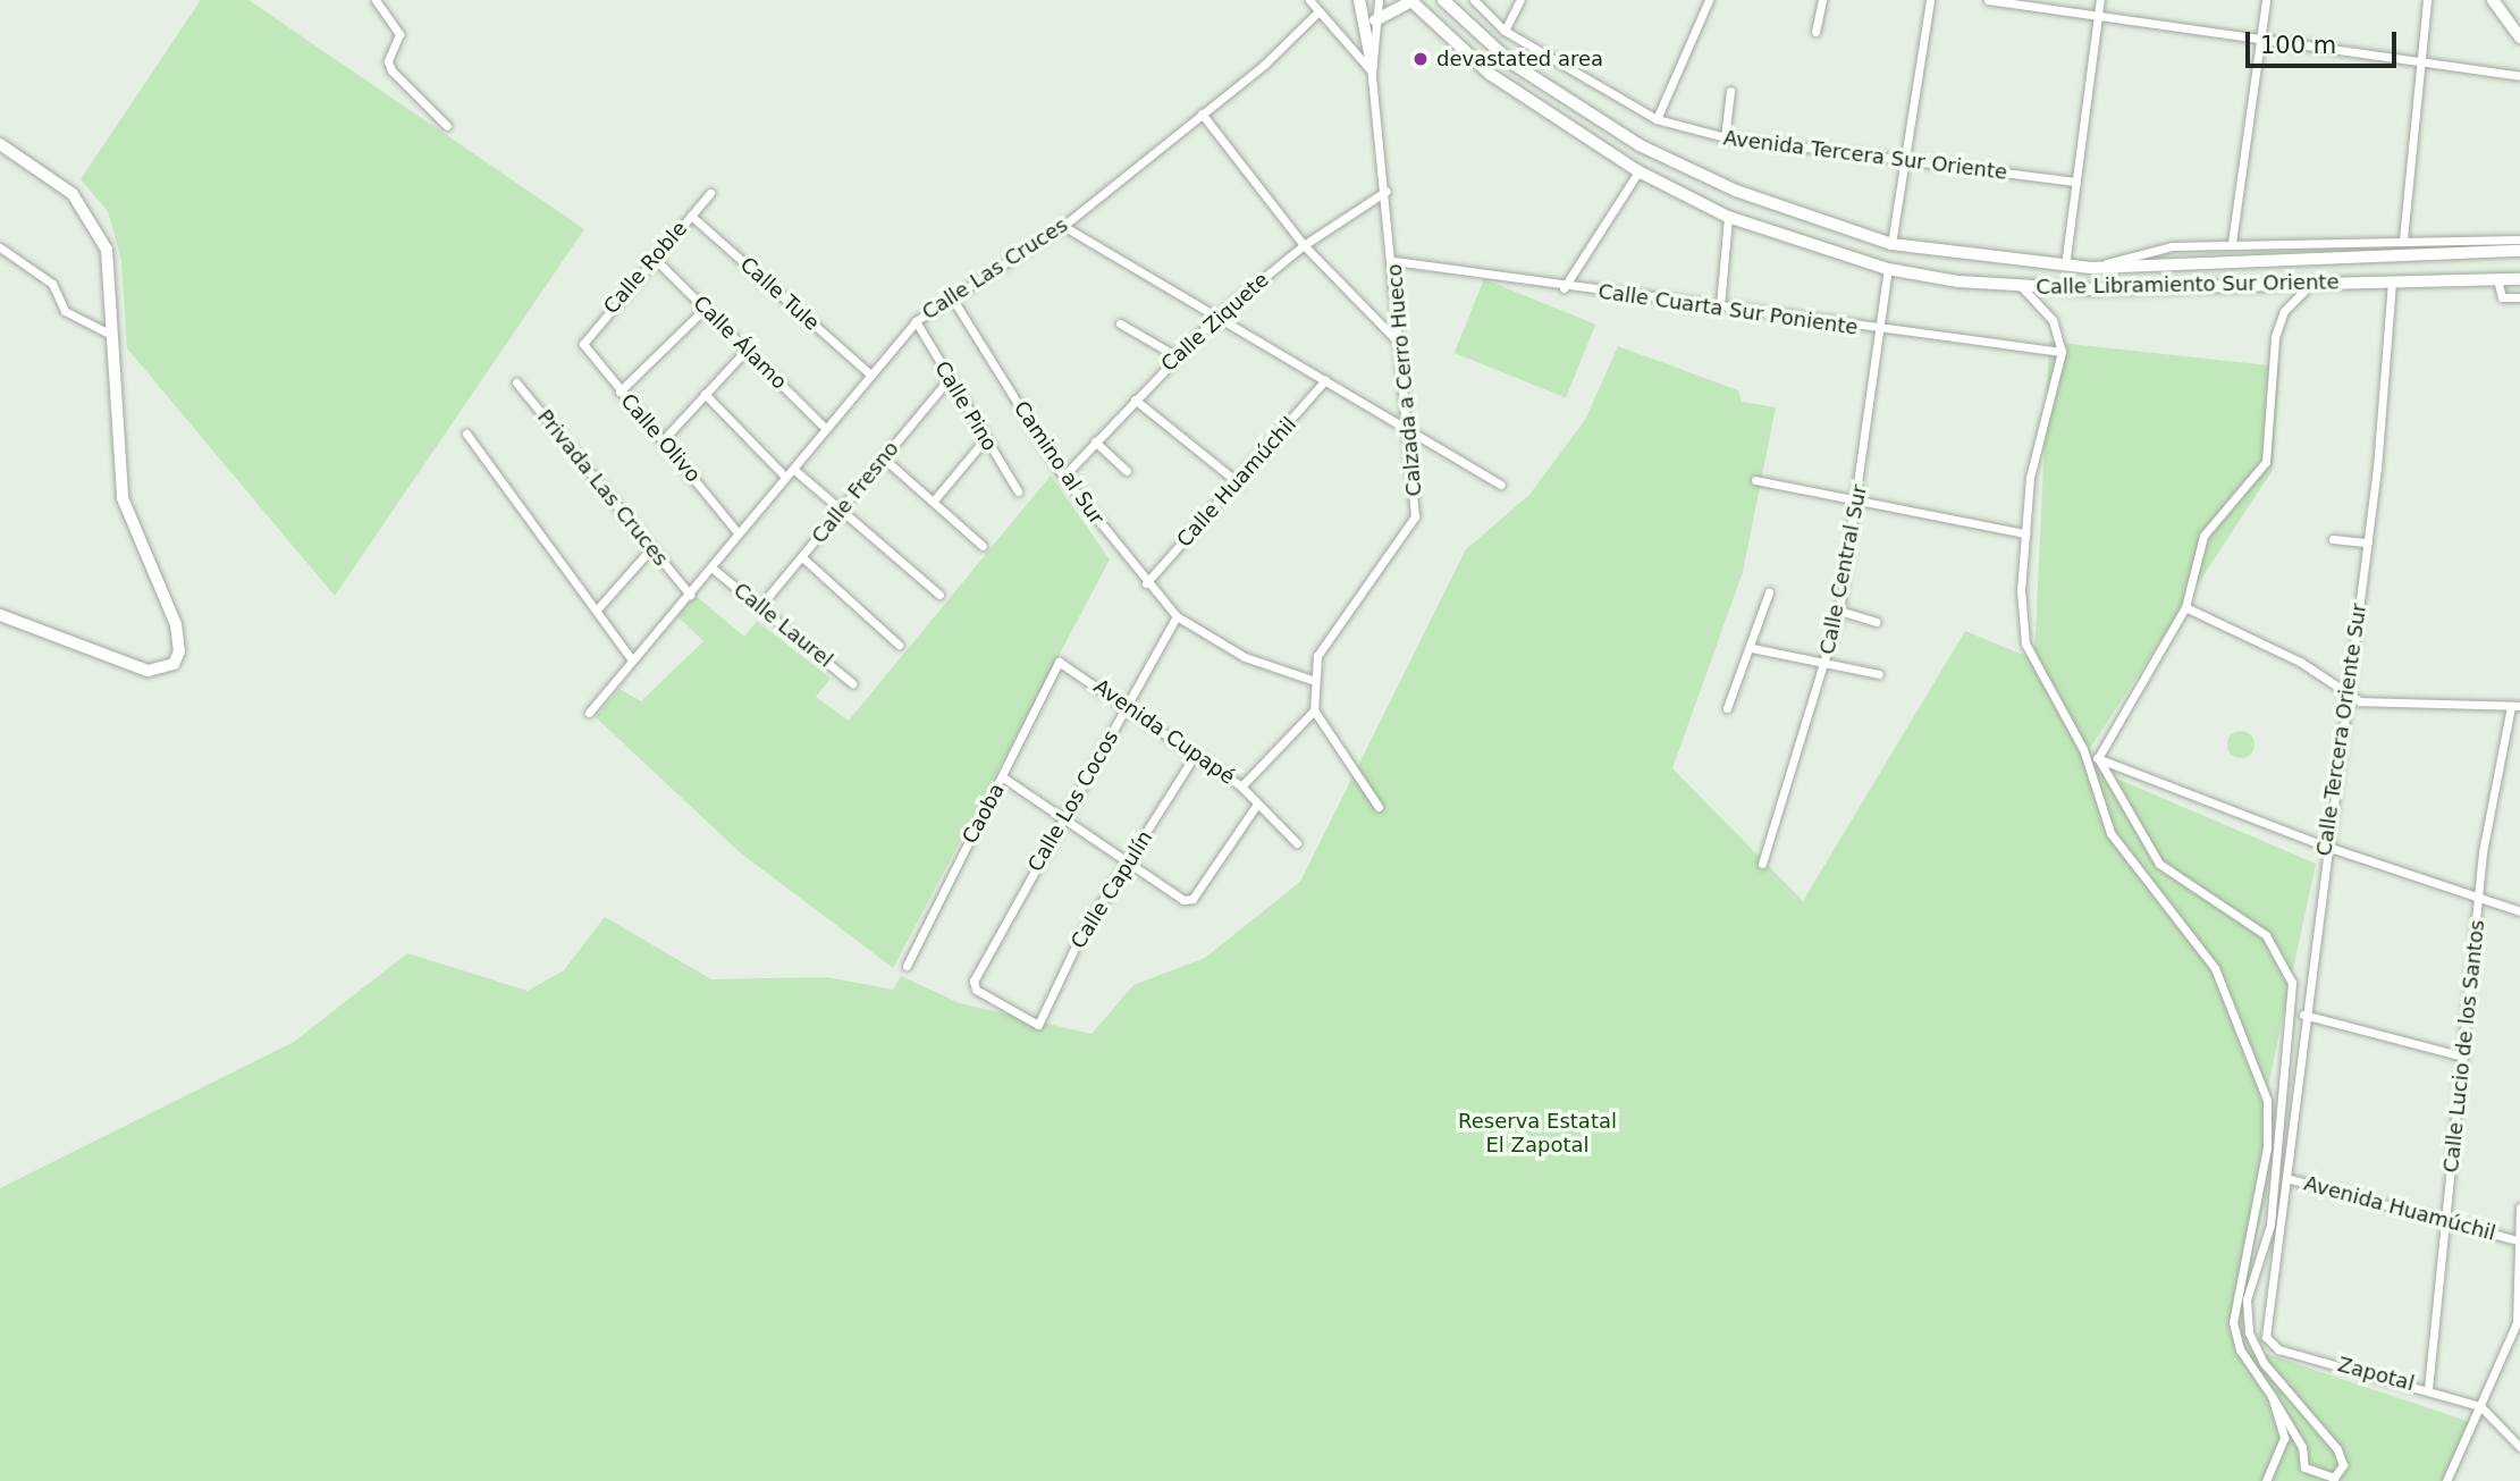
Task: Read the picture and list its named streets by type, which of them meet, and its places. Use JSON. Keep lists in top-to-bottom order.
{
  "streets": {
    "main road": ["Calle Libramiento Sur Oriente"],
    "street": [
      "Avenida Tercera Sur Oriente",
      "Calle Roble",
      "Calle Las Cruces",
      "Calle Tule",
      "Calle Cuarta Sur Poniente",
      "Calle Ziquete",
      "Calle Álamo",
      "Calzada a Cerro Hueco",
      "Calle Pino",
      "Calle Olivo",
      "Camino al Sur",
      "Calle Huamúchil",
      "Privada Las Cruces",
      "Calle Fresno",
      "Calle Central Sur",
      "Calle Laurel",
      "Calle Tercera Oriente Sur",
      "Avenida Cupapé",
      "Calle Los Cocos",
      "Caoba",
      "Calle Capulín",
      "Calle Lucio de los Santos",
      "Avenida Huamúchil",
      "Zapotal"
    ]
  },
  "crossings": [
    ["Calle Roble", "Calle Tule"],
    ["Calle Roble", "Calle Álamo"],
    ["Calle Roble", "Calle Olivo"],
    ["Calle Las Cruces", "Calle Tule"],
    ["Calle Las Cruces", "Calle Álamo"],
    ["Calle Las Cruces", "Calle Pino"],
    ["Calle Las Cruces", "Calle Olivo"],
    ["Calle Las Cruces", "Camino al Sur"],
    ["Calle Las Cruces", "Privada Las Cruces"],
    ["Calle Las Cruces", "Calle Laurel"],
    ["Calle Libramiento Sur Oriente", "Calle Central Sur"],
    ["Calle Libramiento Sur Oriente", "Calle Tercera Oriente Sur"],
    ["Calle Cuarta Sur Poniente", "Calzada a Cerro Hueco"],
    ["Calle Cuarta Sur Poniente", "Calle Central Sur"],
    ["Calle Ziquete", "Calzada a Cerro Hueco"],
    ["Calle Ziquete", "Camino al Sur"],
    ["Calzada a Cerro Hueco", "Camino al Sur"],
    ["Calle Pino", "Calle Fresno"],
    ["Camino al Sur", "Calle Huamúchil"],
    ["Camino al Sur", "Calle Los Cocos"],
    ["Calle Fresno", "Calle Laurel"],
    ["Calle Tercera Oriente Sur", "Avenida Huamúchil"],
    ["Calle Tercera Oriente Sur", "Zapotal"],
    ["Avenida Cupapé", "Calle Los Cocos"],
    ["Avenida Cupapé", "Caoba"],
    ["Avenida Cupapé", "Calle Capulín"],
    ["Calle Los Cocos", "Calle Capulín"],
    ["Calle Lucio de los Santos", "Avenida Huamúchil"],
    ["Calle Lucio de los Santos", "Zapotal"]
  ],
  "parks": ["Reserva Estatal El Zapotal"],
  "places": ["devastated area"],
  "scale_bar": "100 m"
}
